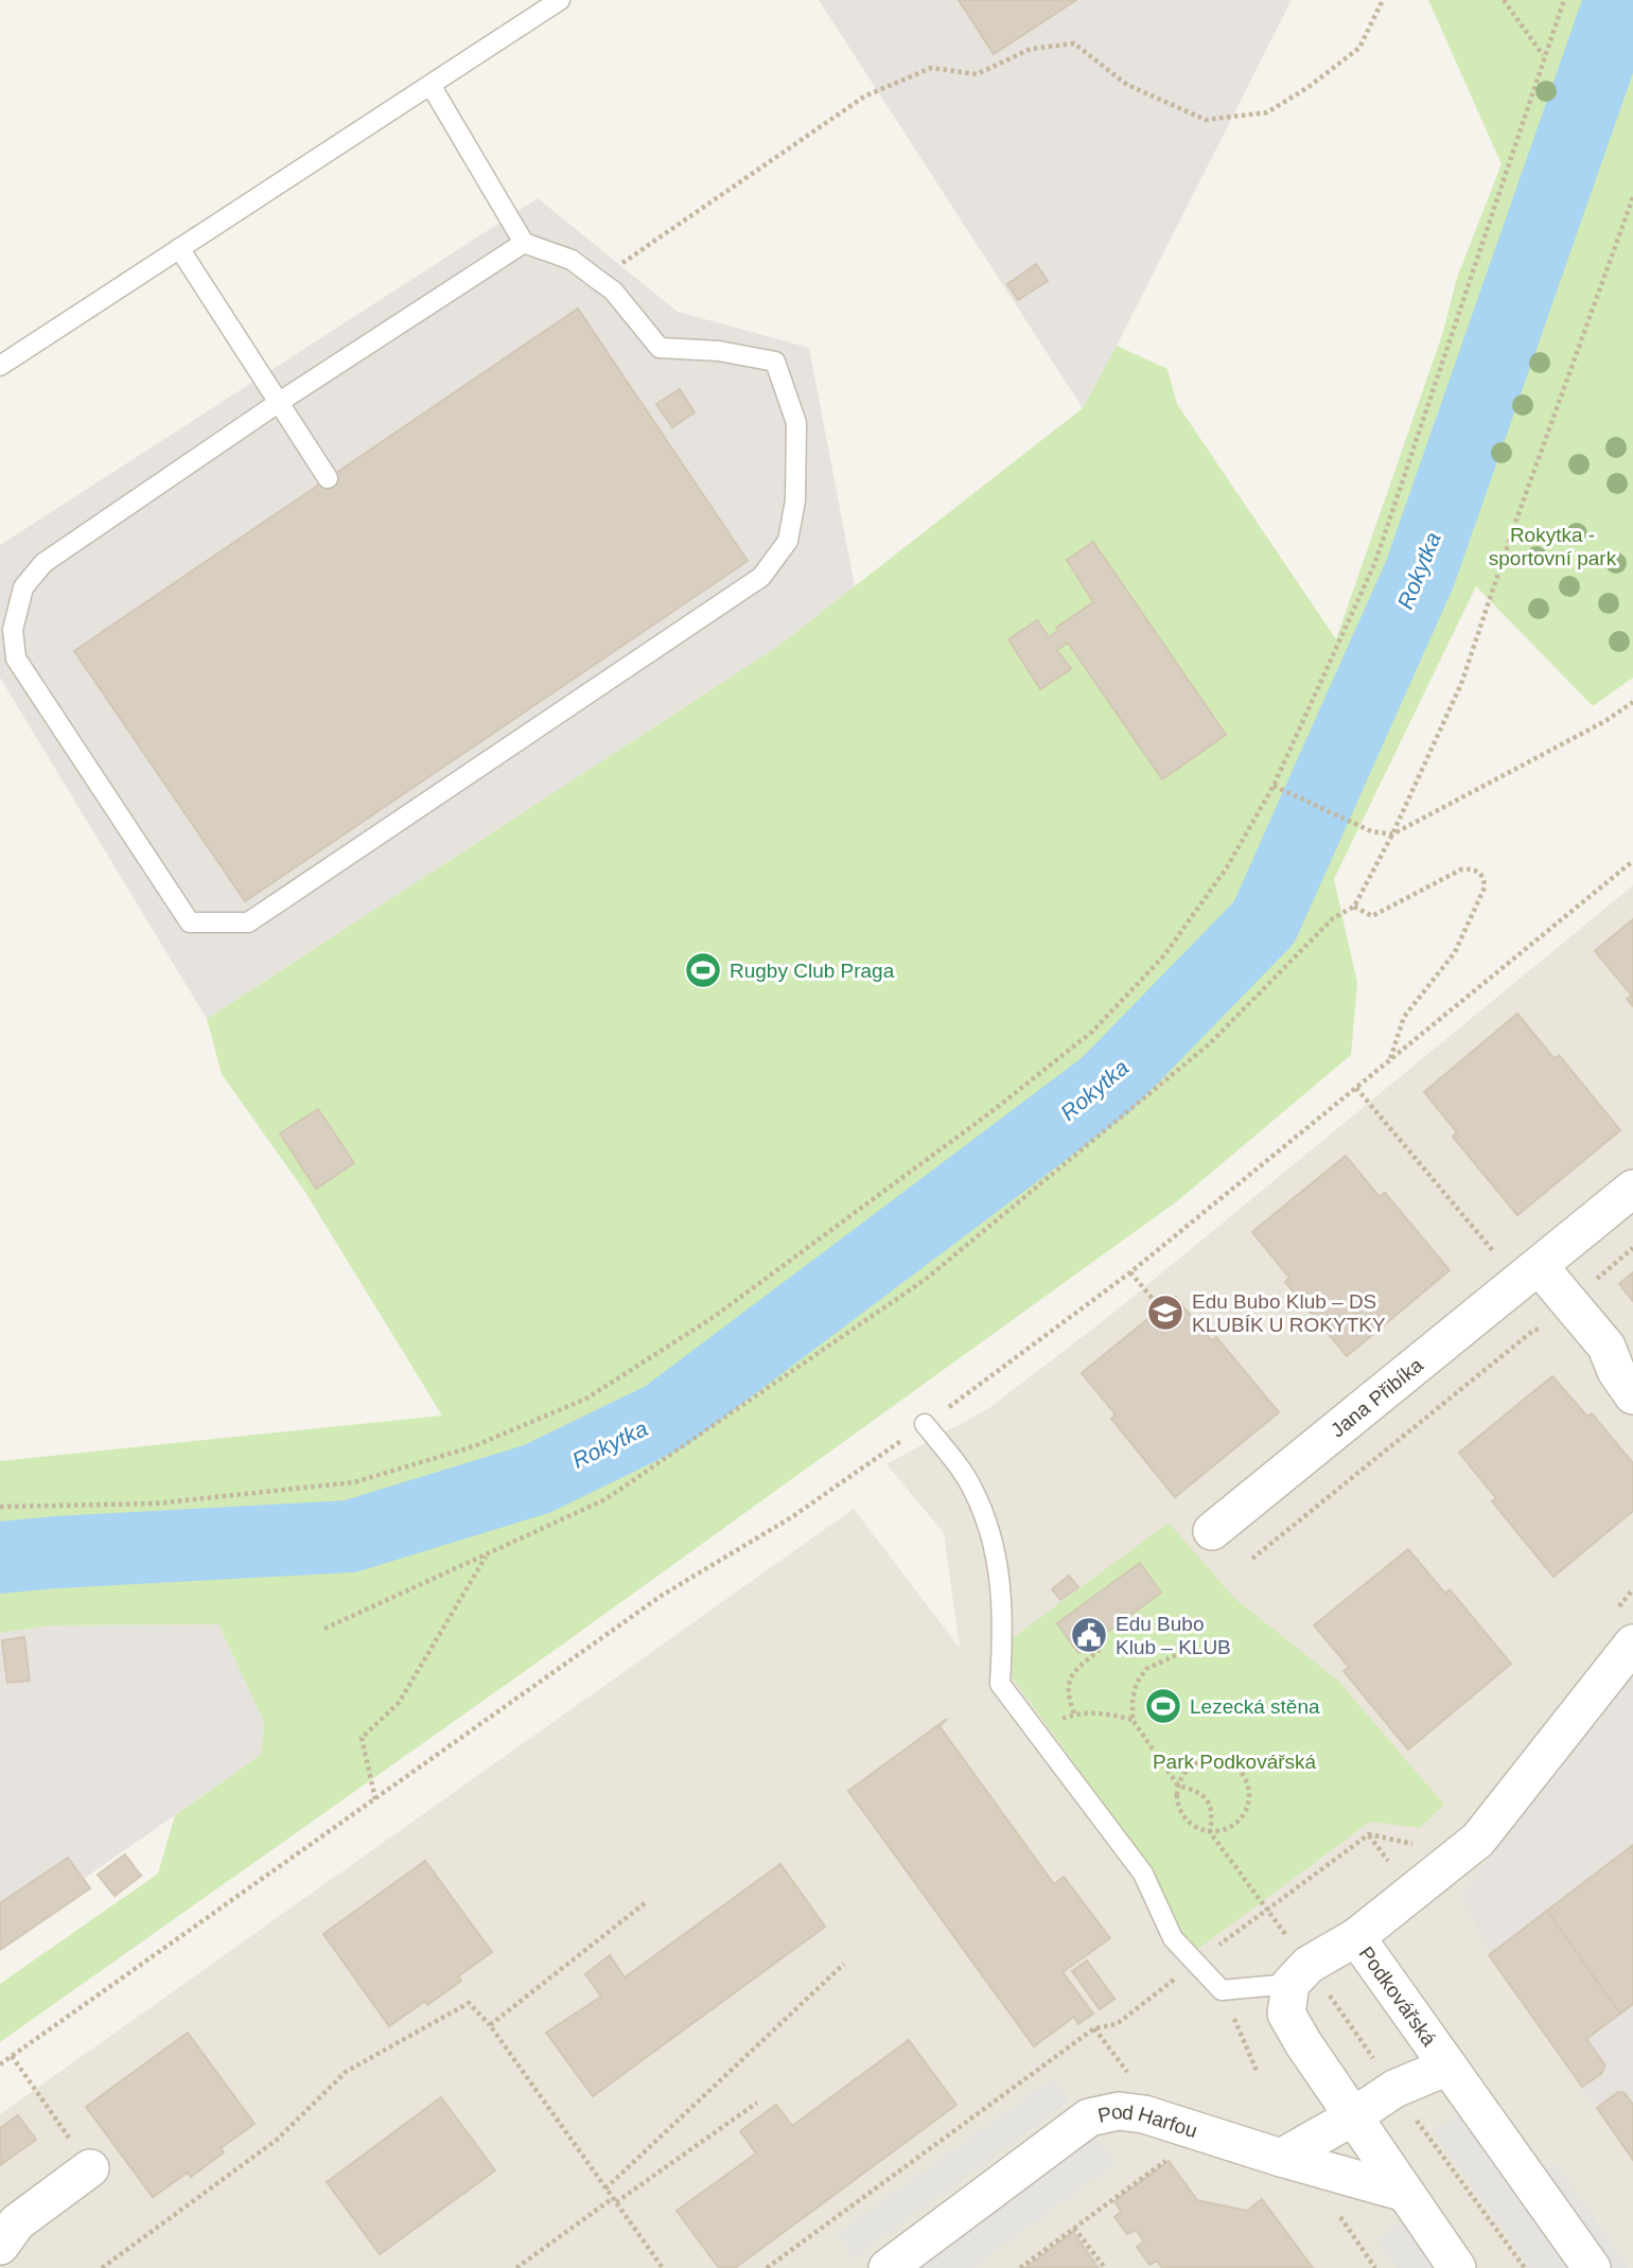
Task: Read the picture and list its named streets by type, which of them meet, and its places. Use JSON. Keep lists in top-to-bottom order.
{
  "streets": {
    "street": ["Jana Přibíka", "Podkovářská", "Pod Harfou"]
  },
  "water": ["Rokytka"],
  "parks": ["Rokytka - sportovní park", "Park Podkovářská"],
  "places": {
    "sports": ["Rugby Club Praga", "Lezecká stěna"],
    "school or university": ["Edu Bubo Klub – DS KLUBÍK U ROKYTKY"],
    "public building": ["Edu Bubo Klub – KLUB"]
  }
}
